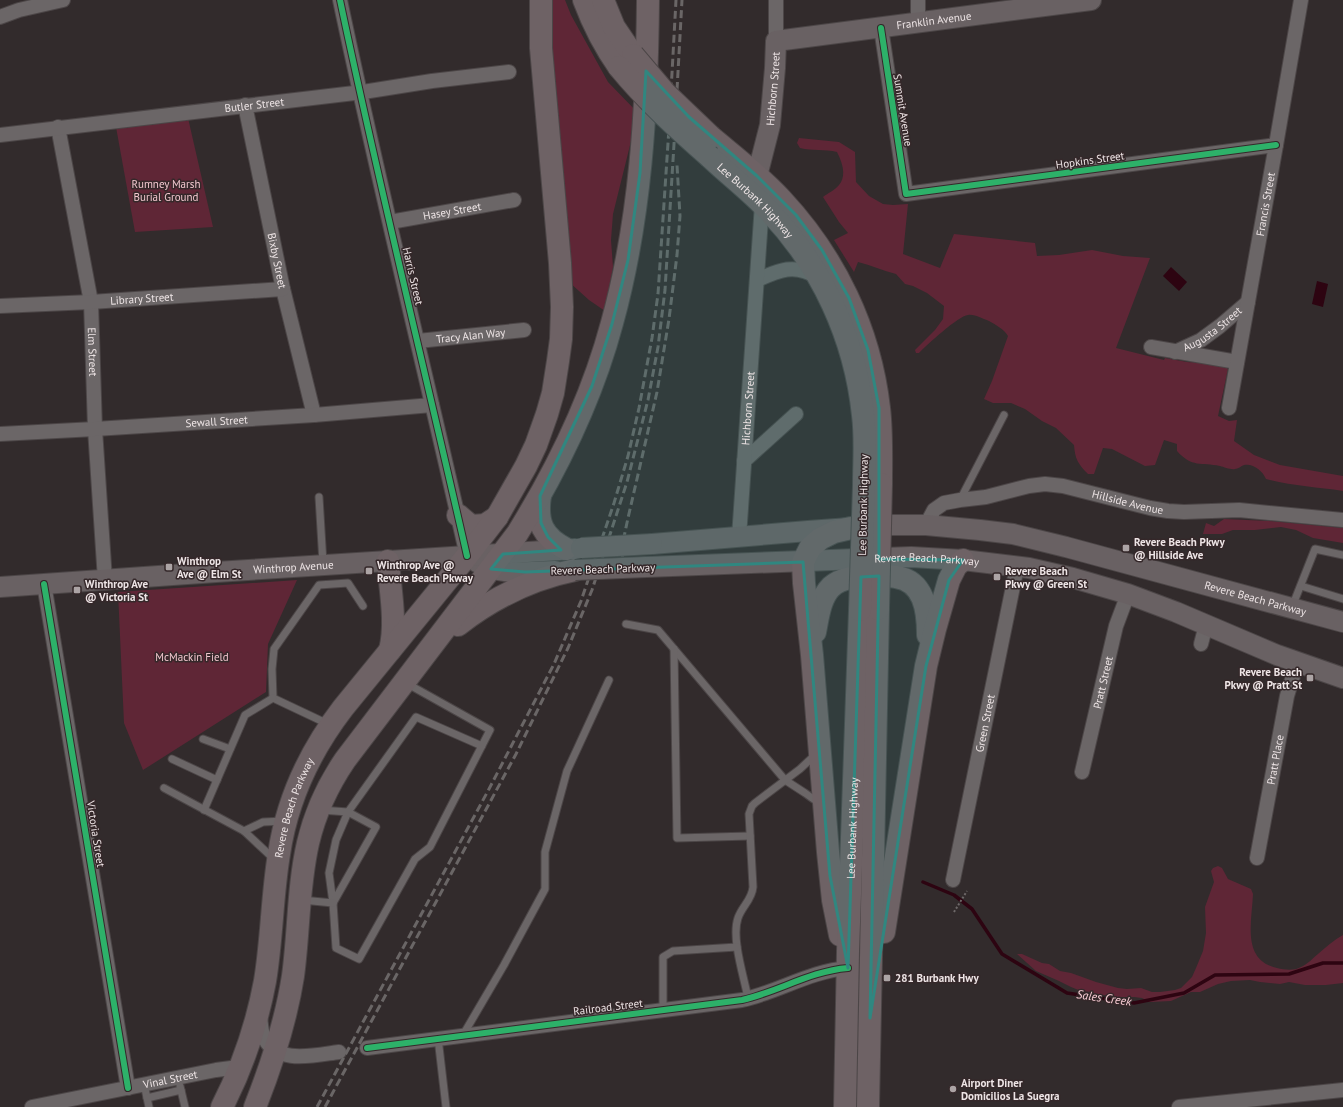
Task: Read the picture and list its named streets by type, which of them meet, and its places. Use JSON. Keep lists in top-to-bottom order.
{
  "streets": {
    "highway": ["Lee Burbank Highway", "Revere Beach Parkway"],
    "main road": ["Franklin Avenue", "Hichborn Street", "Winthrop Avenue"],
    "street": [
      "Butler Street",
      "Summit Avenue",
      "Hopkins Street",
      "Francis Street",
      "Hasey Street",
      "Bixby Street",
      "Harris Street",
      "Library Street",
      "Augusta Street",
      "Tracy Alan Way",
      "Elm Street",
      "Sewall Street",
      "Hillside Avenue",
      "Pratt Street",
      "Green Street",
      "Pratt Place",
      "Victoria Street",
      "Railroad Street",
      "Vinal Street"
    ]
  },
  "crossings": [
    ["Franklin Avenue", "Hichborn Street"],
    ["Franklin Avenue", "Summit Avenue"],
    ["Hichborn Street", "Lee Burbank Highway"],
    ["Hichborn Street", "Revere Beach Parkway"],
    ["Butler Street", "Bixby Street"],
    ["Butler Street", "Harris Street"],
    ["Butler Street", "Elm Street"],
    ["Summit Avenue", "Hopkins Street"],
    ["Hopkins Street", "Francis Street"],
    ["Lee Burbank Highway", "Railroad Street"],
    ["Francis Street", "Augusta Street"],
    ["Hasey Street", "Harris Street"],
    ["Bixby Street", "Library Street"],
    ["Bixby Street", "Sewall Street"],
    ["Harris Street", "Tracy Alan Way"],
    ["Harris Street", "Sewall Street"],
    ["Harris Street", "Revere Beach Parkway"],
    ["Harris Street", "Winthrop Avenue"],
    ["Library Street", "Elm Street"],
    ["Elm Street", "Sewall Street"],
    ["Elm Street", "Winthrop Avenue"],
    ["Hillside Avenue", "Revere Beach Parkway"],
    ["Revere Beach Parkway", "Winthrop Avenue"],
    ["Revere Beach Parkway", "Pratt Street"],
    ["Revere Beach Parkway", "Green Street"],
    ["Revere Beach Parkway", "Pratt Place"],
    ["Revere Beach Parkway", "Vinal Street"],
    ["Winthrop Avenue", "Victoria Street"],
    ["Victoria Street", "Vinal Street"]
  ],
  "water": ["Sales Creek"],
  "parks": ["Rumney Marsh Burial Ground", "McMackin Field"],
  "places": {
    "transit": [
      "Revere Beach Pkwy @ Hillside Ave",
      "Winthrop Ave @ Elm St",
      "Winthrop Ave @ Revere Beach Pkway",
      "Revere Beach Pkwy @ Green St",
      "Winthrop Ave @ Victoria St",
      "Revere Beach Pkwy @ Pratt St",
      "281 Burbank Hwy"
    ],
    "other": ["Airport Diner Domicilios La Suegra"]
  }
}
